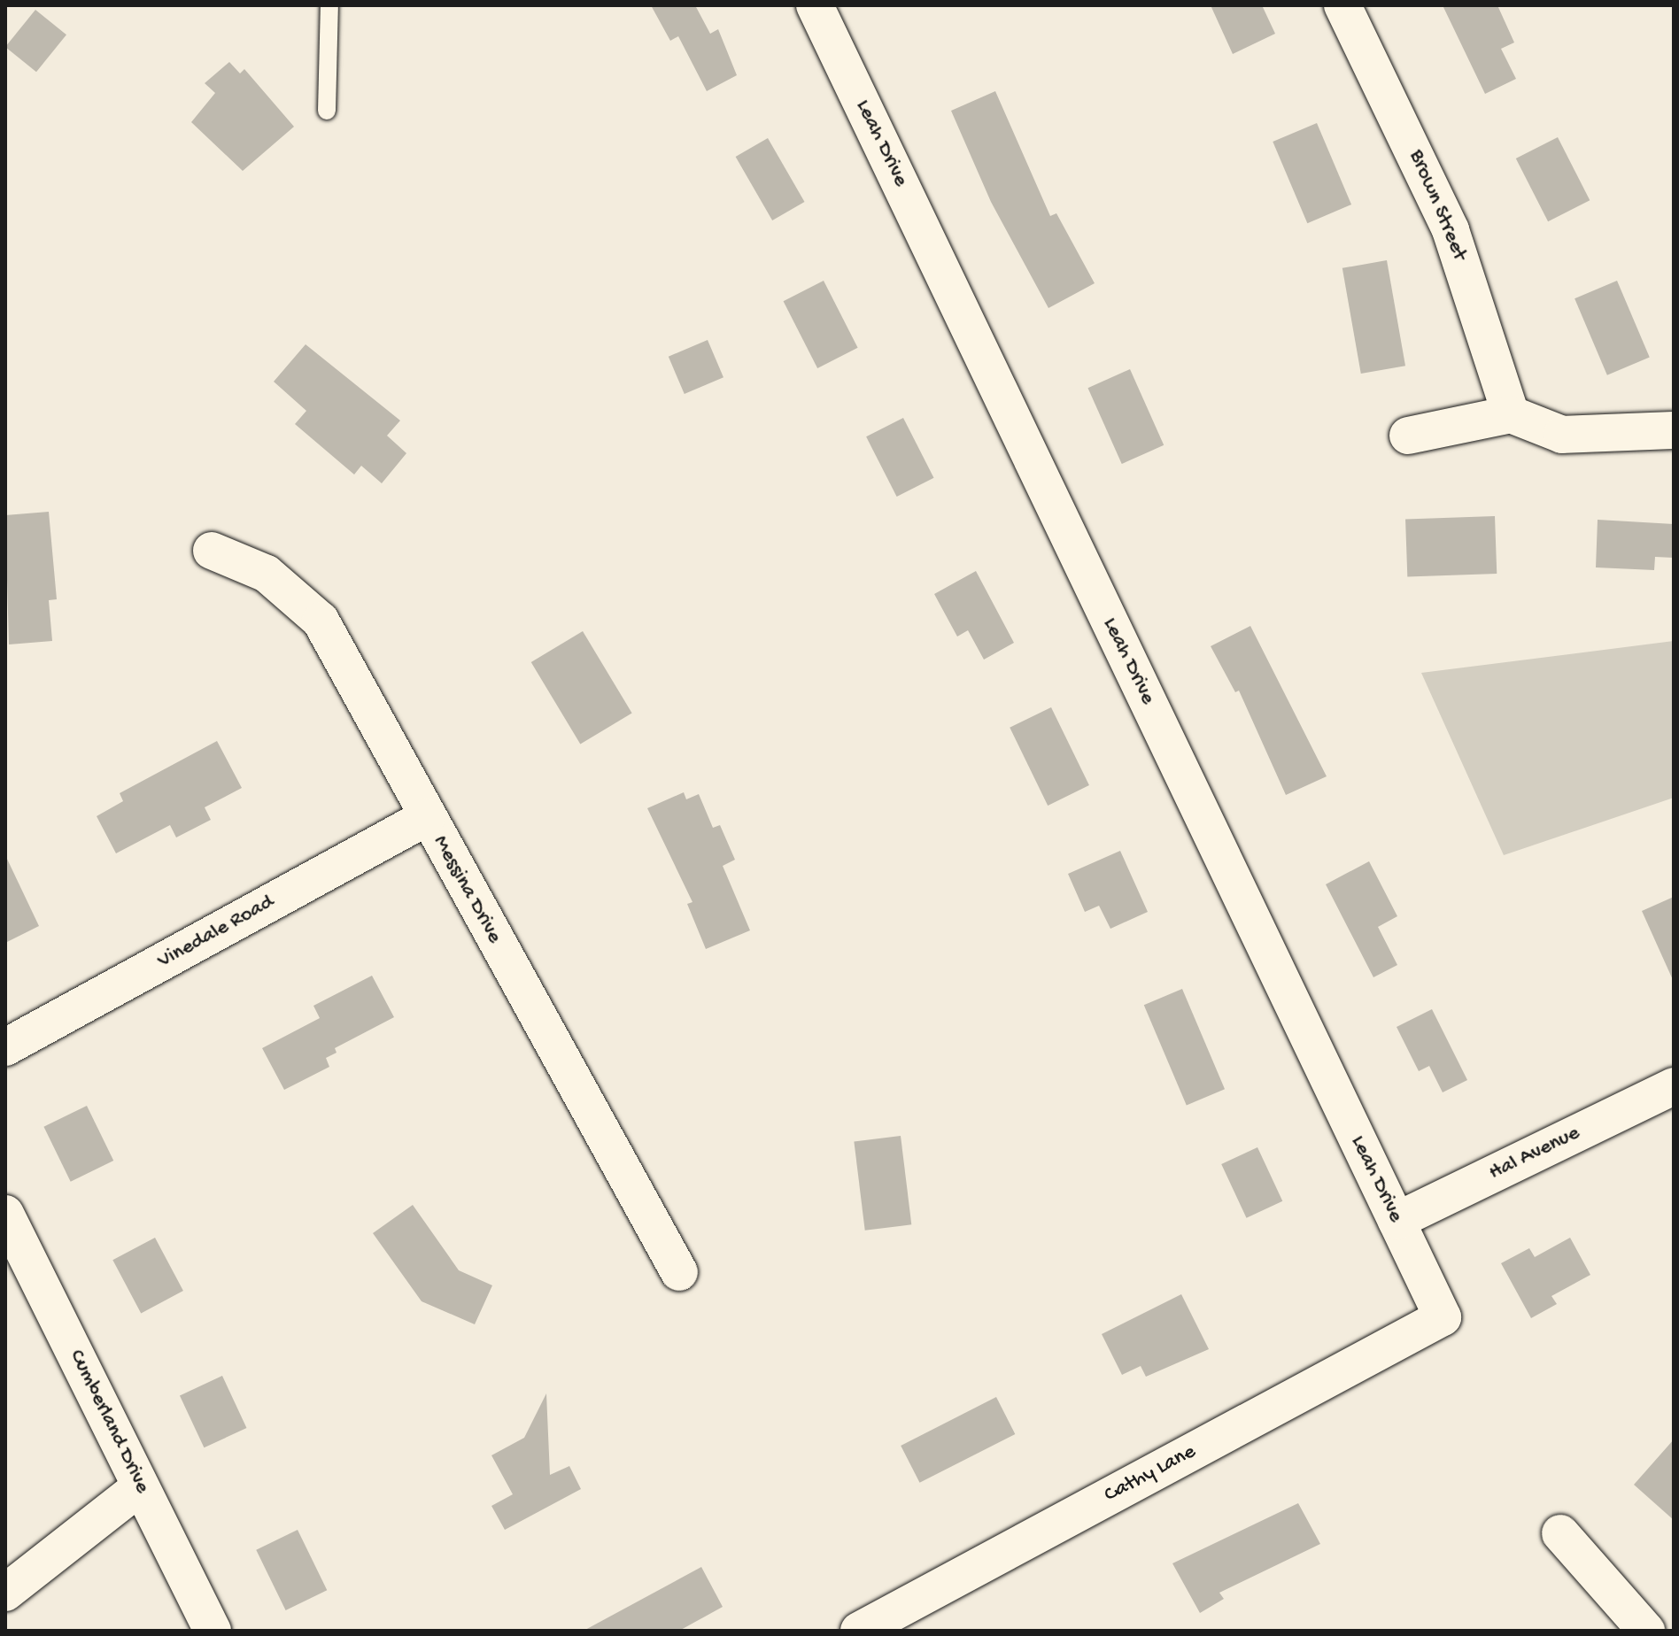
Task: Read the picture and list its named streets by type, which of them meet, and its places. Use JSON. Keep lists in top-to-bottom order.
{
  "streets": {
    "street": [
      "Leah Drive",
      "Brown Street",
      "Messina Drive",
      "Vinedale Road",
      "Hal Avenue",
      "Cumberland Drive",
      "Cathy Lane"
    ]
  },
  "crossings": [
    ["Leah Drive", "Hal Avenue"],
    ["Leah Drive", "Cathy Lane"],
    ["Messina Drive", "Vinedale Road"]
  ]
}
